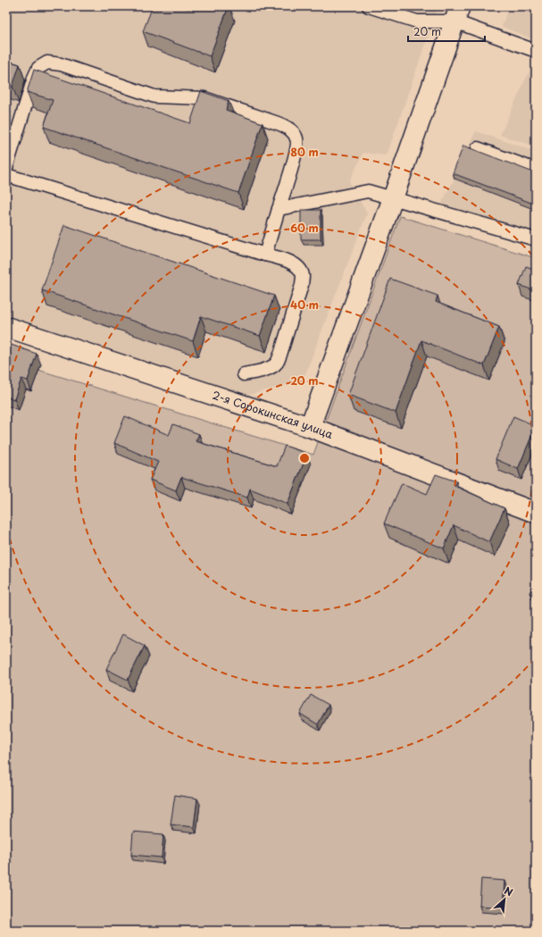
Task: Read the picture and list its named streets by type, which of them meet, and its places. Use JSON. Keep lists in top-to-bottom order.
{
  "streets": {
    "street": ["2-я Сорокинская улица"]
  },
  "scale_bar": "20 m",
  "north": "top right",
  "rings": [
    "80 m",
    "60 m",
    "40 m",
    "20 m"
  ]
}
